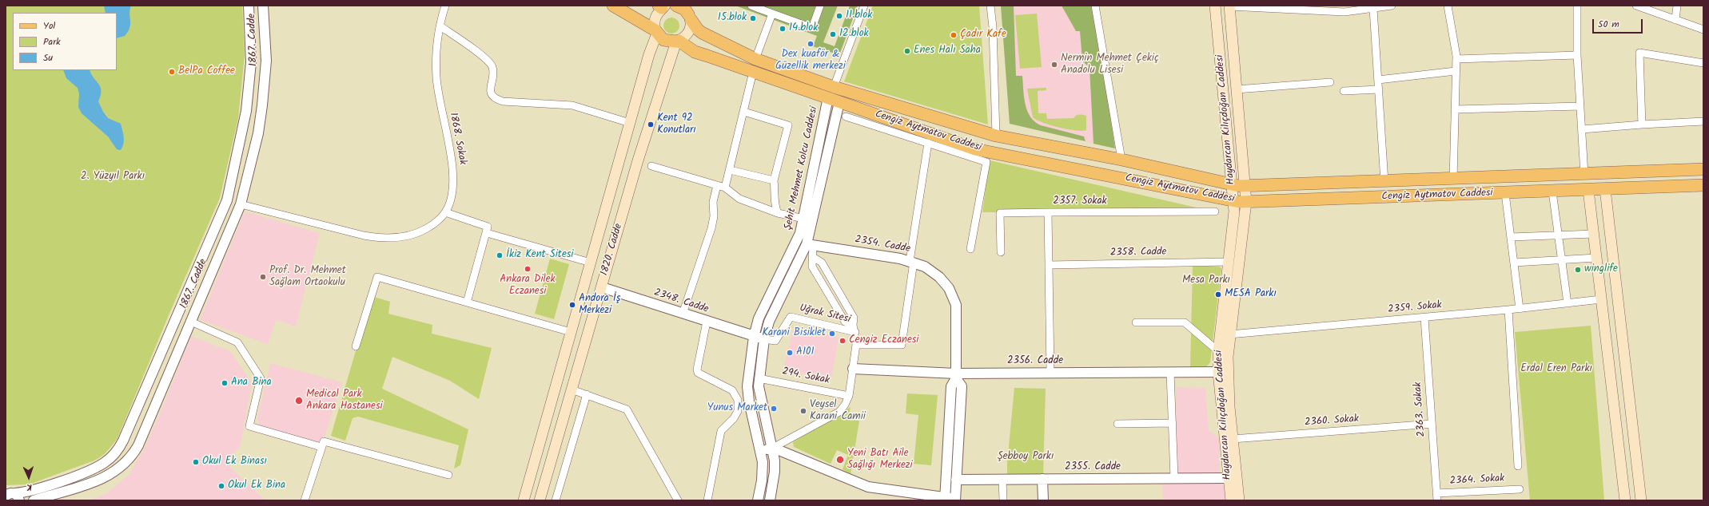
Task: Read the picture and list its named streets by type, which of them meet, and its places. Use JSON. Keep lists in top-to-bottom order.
{
  "streets": {
    "main road": ["Haydarcan Kılıçdoğan Caddesi", "Cengiz Aytmatov Caddesi", "1820. Cadde"],
    "street": [
      "1867. Cadde",
      "1868. Sokak",
      "Şehit Mehmet Kolcu Caddesi",
      "2357. Sokak",
      "2354. Cadde",
      "2358. Cadde",
      "2348. Cadde",
      "2359. Sokak",
      "Uğrak Sitesi",
      "2356. Cadde",
      "294. Sokak",
      "2363. Sokak",
      "2360. Sokak",
      "2355. Cadde",
      "2364. Sokak"
    ]
  },
  "crossings": [
    ["1867. Cadde", "1868. Sokak"],
    ["Haydarcan Kılıçdoğan Caddesi", "Cengiz Aytmatov Caddesi"],
    ["Haydarcan Kılıçdoğan Caddesi", "2358. Cadde"],
    ["Haydarcan Kılıçdoğan Caddesi", "2359. Sokak"],
    ["Haydarcan Kılıçdoğan Caddesi", "2356. Cadde"],
    ["Haydarcan Kılıçdoğan Caddesi", "2360. Sokak"],
    ["Haydarcan Kılıçdoğan Caddesi", "2355. Cadde"],
    ["Cengiz Aytmatov Caddesi", "Şehit Mehmet Kolcu Caddesi"],
    ["Cengiz Aytmatov Caddesi", "1820. Cadde"],
    ["Şehit Mehmet Kolcu Caddesi", "2354. Cadde"],
    ["Şehit Mehmet Kolcu Caddesi", "2348. Cadde"],
    ["Şehit Mehmet Kolcu Caddesi", "Uğrak Sitesi"],
    ["Şehit Mehmet Kolcu Caddesi", "294. Sokak"],
    ["2357. Sokak", "2358. Cadde"],
    ["2357. Sokak", "2356. Cadde"],
    ["2354. Cadde", "2356. Cadde"],
    ["2354. Cadde", "2355. Cadde"],
    ["1820. Cadde", "2348. Cadde"],
    ["2348. Cadde", "Uğrak Sitesi"],
    ["2359. Sokak", "2363. Sokak"],
    ["2363. Sokak", "2360. Sokak"],
    ["2363. Sokak", "2364. Sokak"]
  ],
  "parks": [
    "2. Yüzyıl Parkı",
    "Mesa Parkı",
    "Erdal Eren Parkı",
    "Şebboy Parkı"
  ],
  "places": [
    "11.blok",
    "15.blok",
    "14.blok",
    "12.blok",
    "Çadır Kafe",
    "Dex kuaför & Güzellik merkezi",
    "Enes Halı Saha",
    "Nermin Mehmet Çekiç Anadolu Lisesi",
    "BelPa Coffee",
    "Kent 92 Konutları",
    "İkiz Kent Sitesi",
    "Ankara Dilek Eczanesi",
    "winglife",
    "Prof. Dr. Mehmet Sağlam Ortaokulu",
    "MESA Parkı",
    "Andora İş Merkezi",
    "Karani Bisiklet",
    "Cengiz Eczanesi",
    "A101",
    "Ana Bina",
    "Medical Park Ankara Hastanesi",
    "Yunus Market",
    "Veysel Karani Camii",
    "Yeni Batı Aile Sağlığı Merkezi",
    "Okul Ek Binası",
    "Okul Ek Bina"
  ],
  "legend": ["Yol", "Park", "Su"],
  "scale_bar": "50 m",
  "north": "bottom"
}
